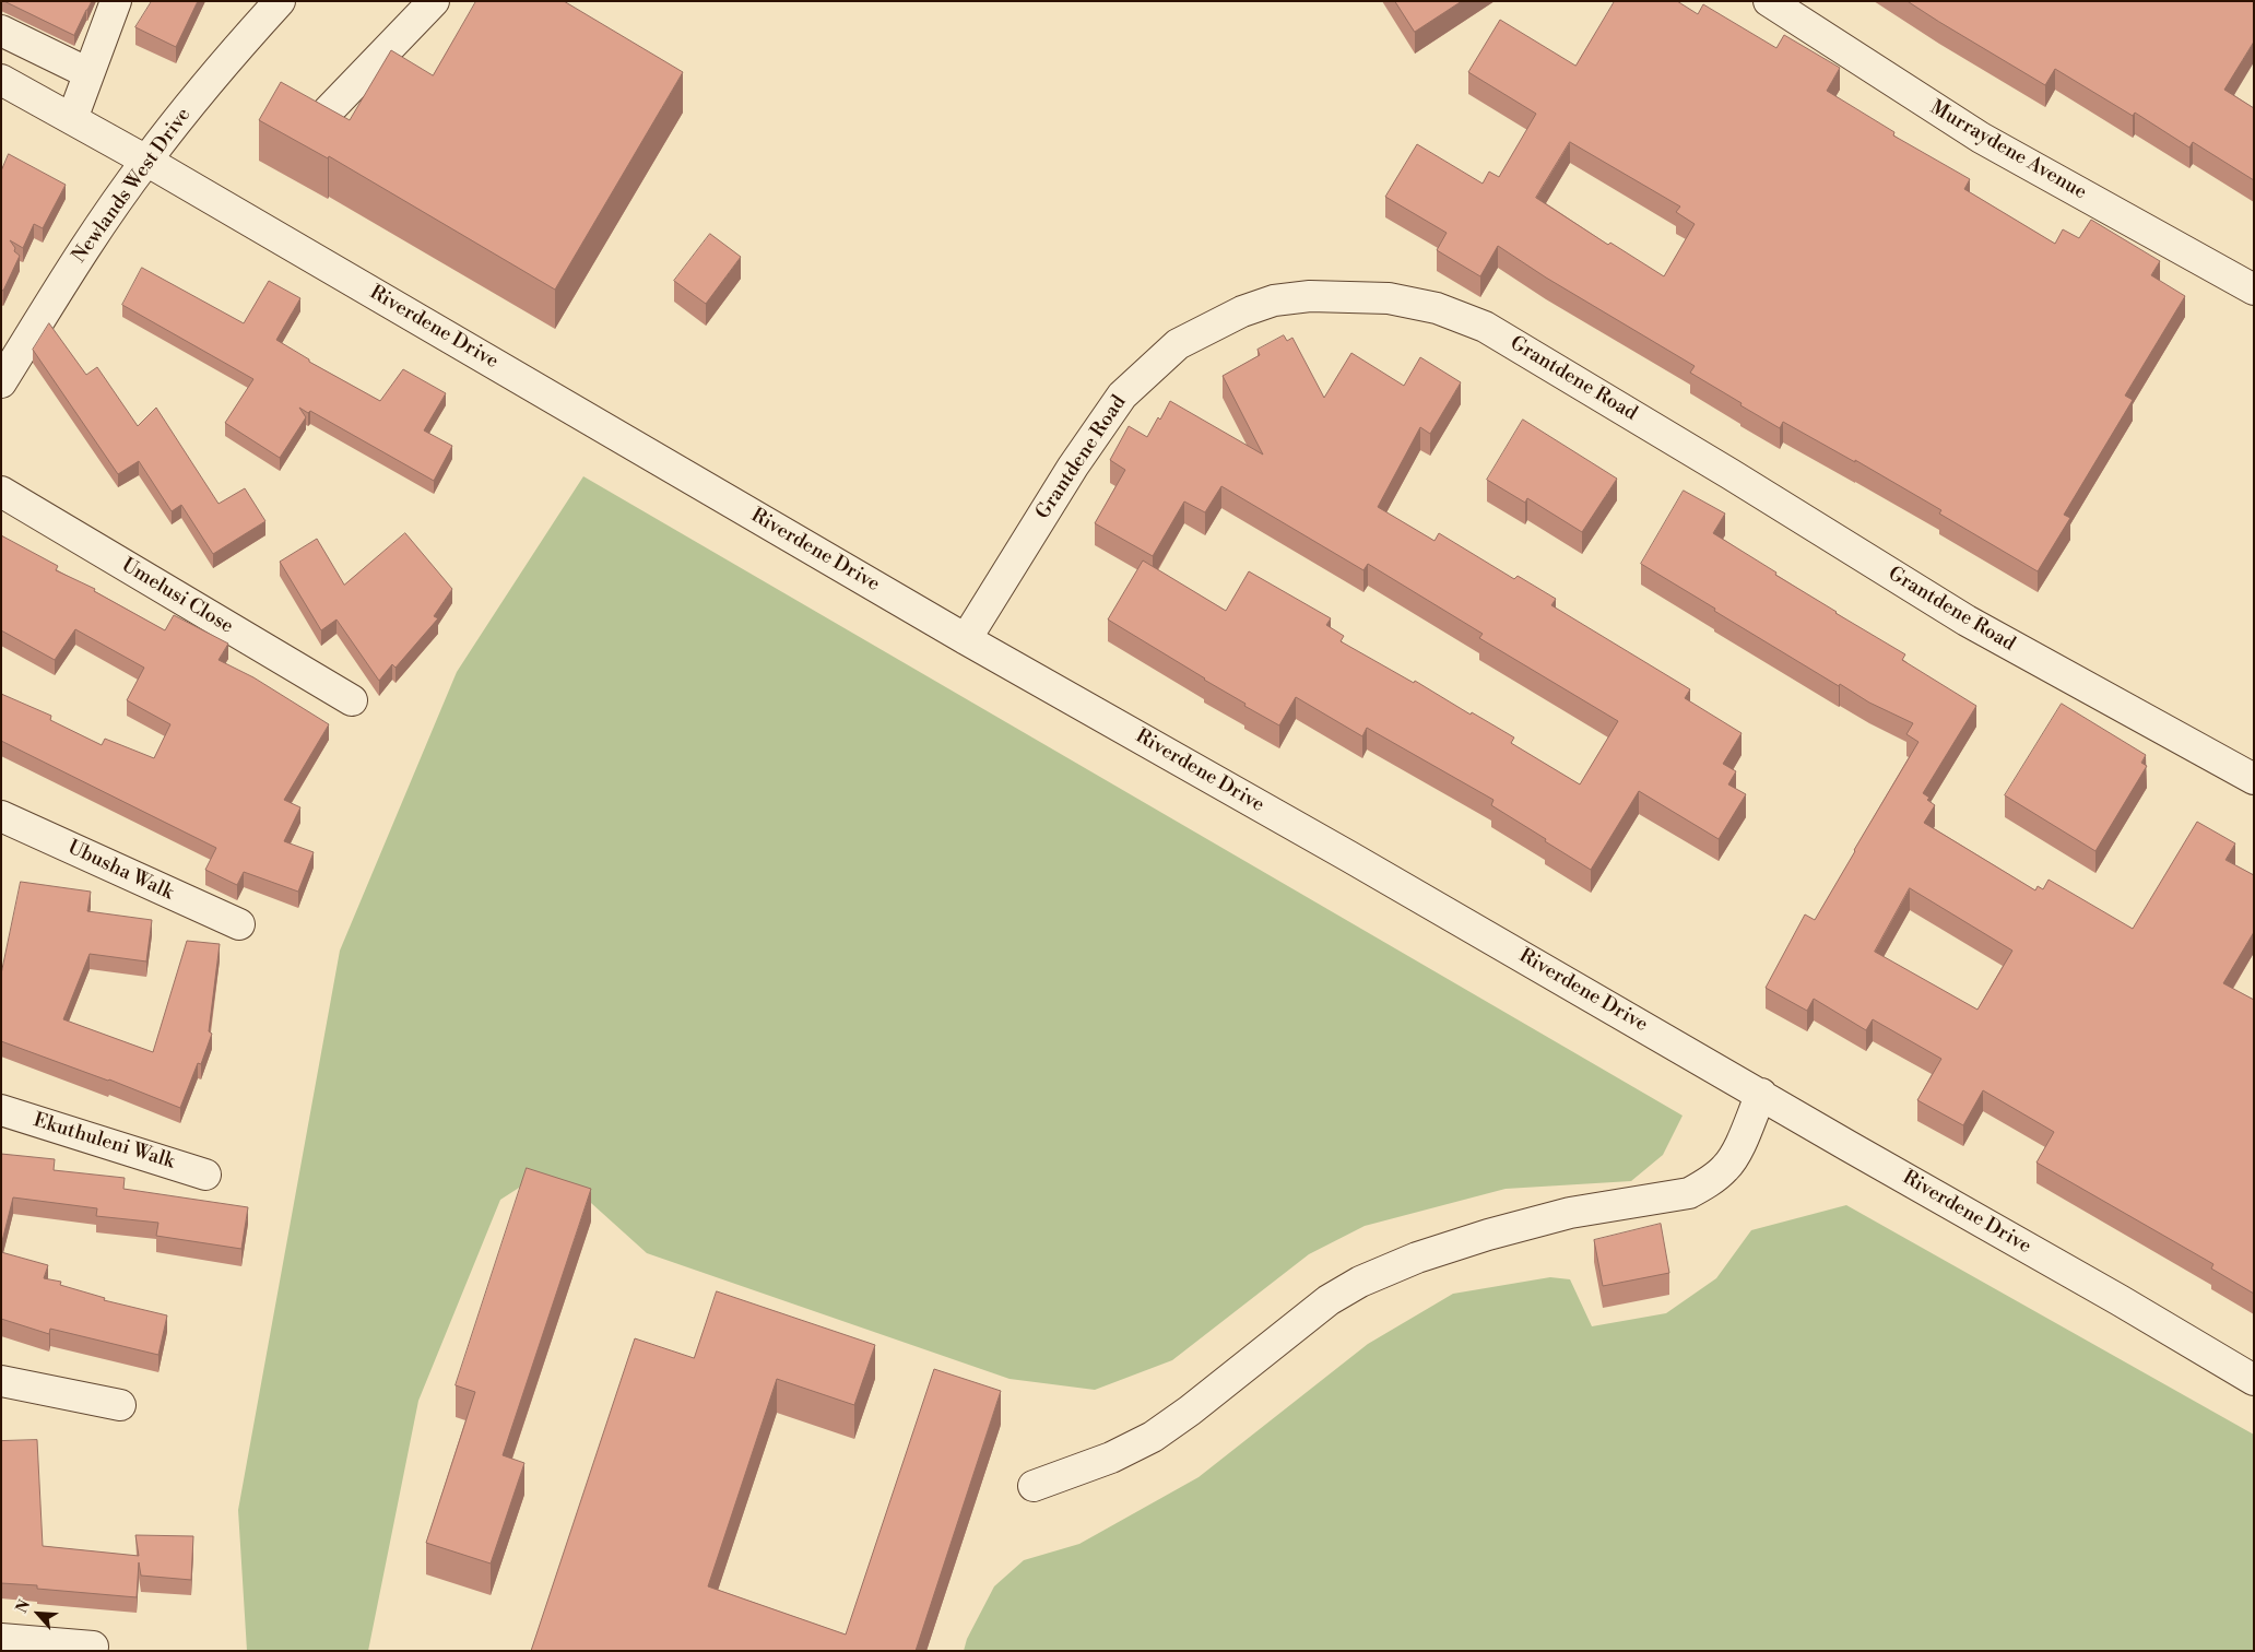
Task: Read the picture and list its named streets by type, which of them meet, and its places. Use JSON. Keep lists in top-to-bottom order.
{
  "streets": {
    "street": [
      "Murraydene Avenue",
      "Newlands West Drive",
      "Riverdene Drive",
      "Grantdene Road",
      "Umelusi Close",
      "Ubusha Walk",
      "Ekuthuleni Walk"
    ]
  },
  "crossings": [
    ["Newlands West Drive", "Riverdene Drive"],
    ["Riverdene Drive", "Grantdene Road"]
  ],
  "north": "top left"
}
